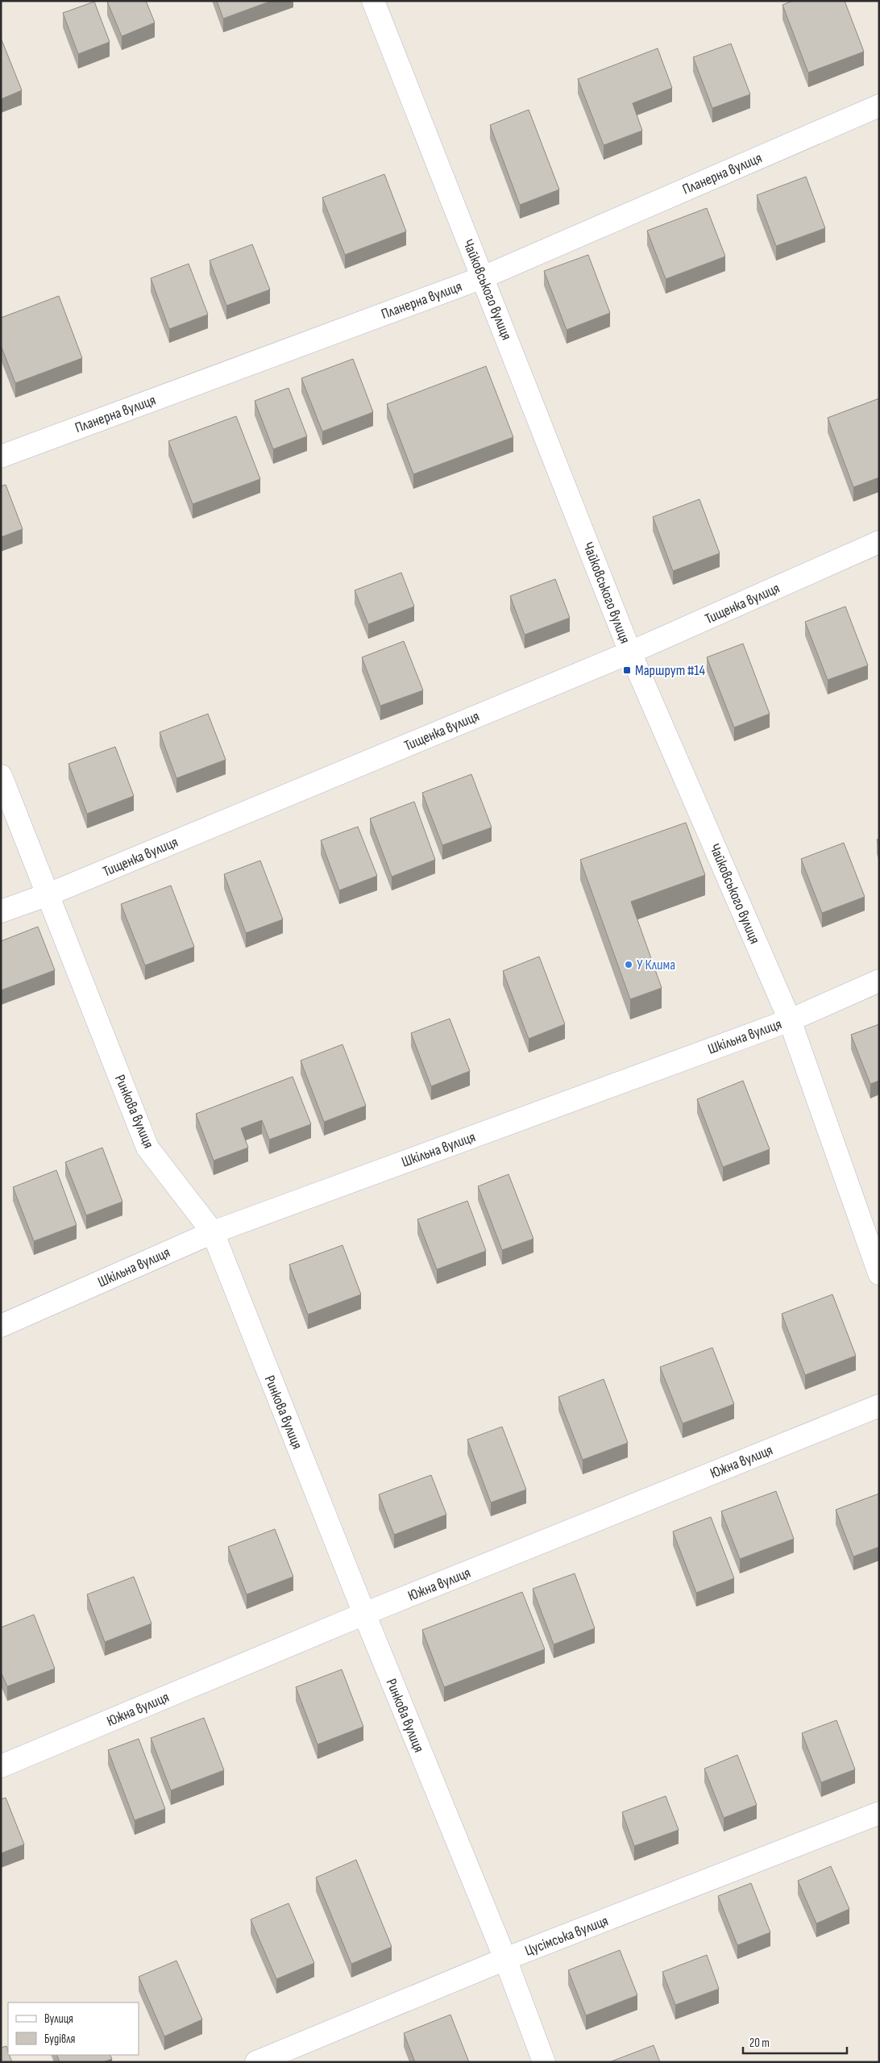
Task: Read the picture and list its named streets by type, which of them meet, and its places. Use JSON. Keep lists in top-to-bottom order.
{
  "streets": {
    "street": [
      "Планерна вулиця",
      "Чайковського вулиця",
      "Тищенка вулиця",
      "Шкільна вулиця",
      "Ринкова вулиця",
      "Южна вулиця",
      "Цусімська вулиця"
    ]
  },
  "crossings": [
    ["Планерна вулиця", "Чайковського вулиця"],
    ["Чайковського вулиця", "Тищенка вулиця"],
    ["Чайковського вулиця", "Шкільна вулиця"],
    ["Тищенка вулиця", "Ринкова вулиця"],
    ["Шкільна вулиця", "Ринкова вулиця"],
    ["Ринкова вулиця", "Южна вулиця"],
    ["Ринкова вулиця", "Цусімська вулиця"]
  ],
  "places": {
    "transit": ["Маршрут #14"],
    "other": ["У Клима"]
  },
  "legend": ["Вулиця", "Будівля"],
  "scale_bar": "20 m"
}
